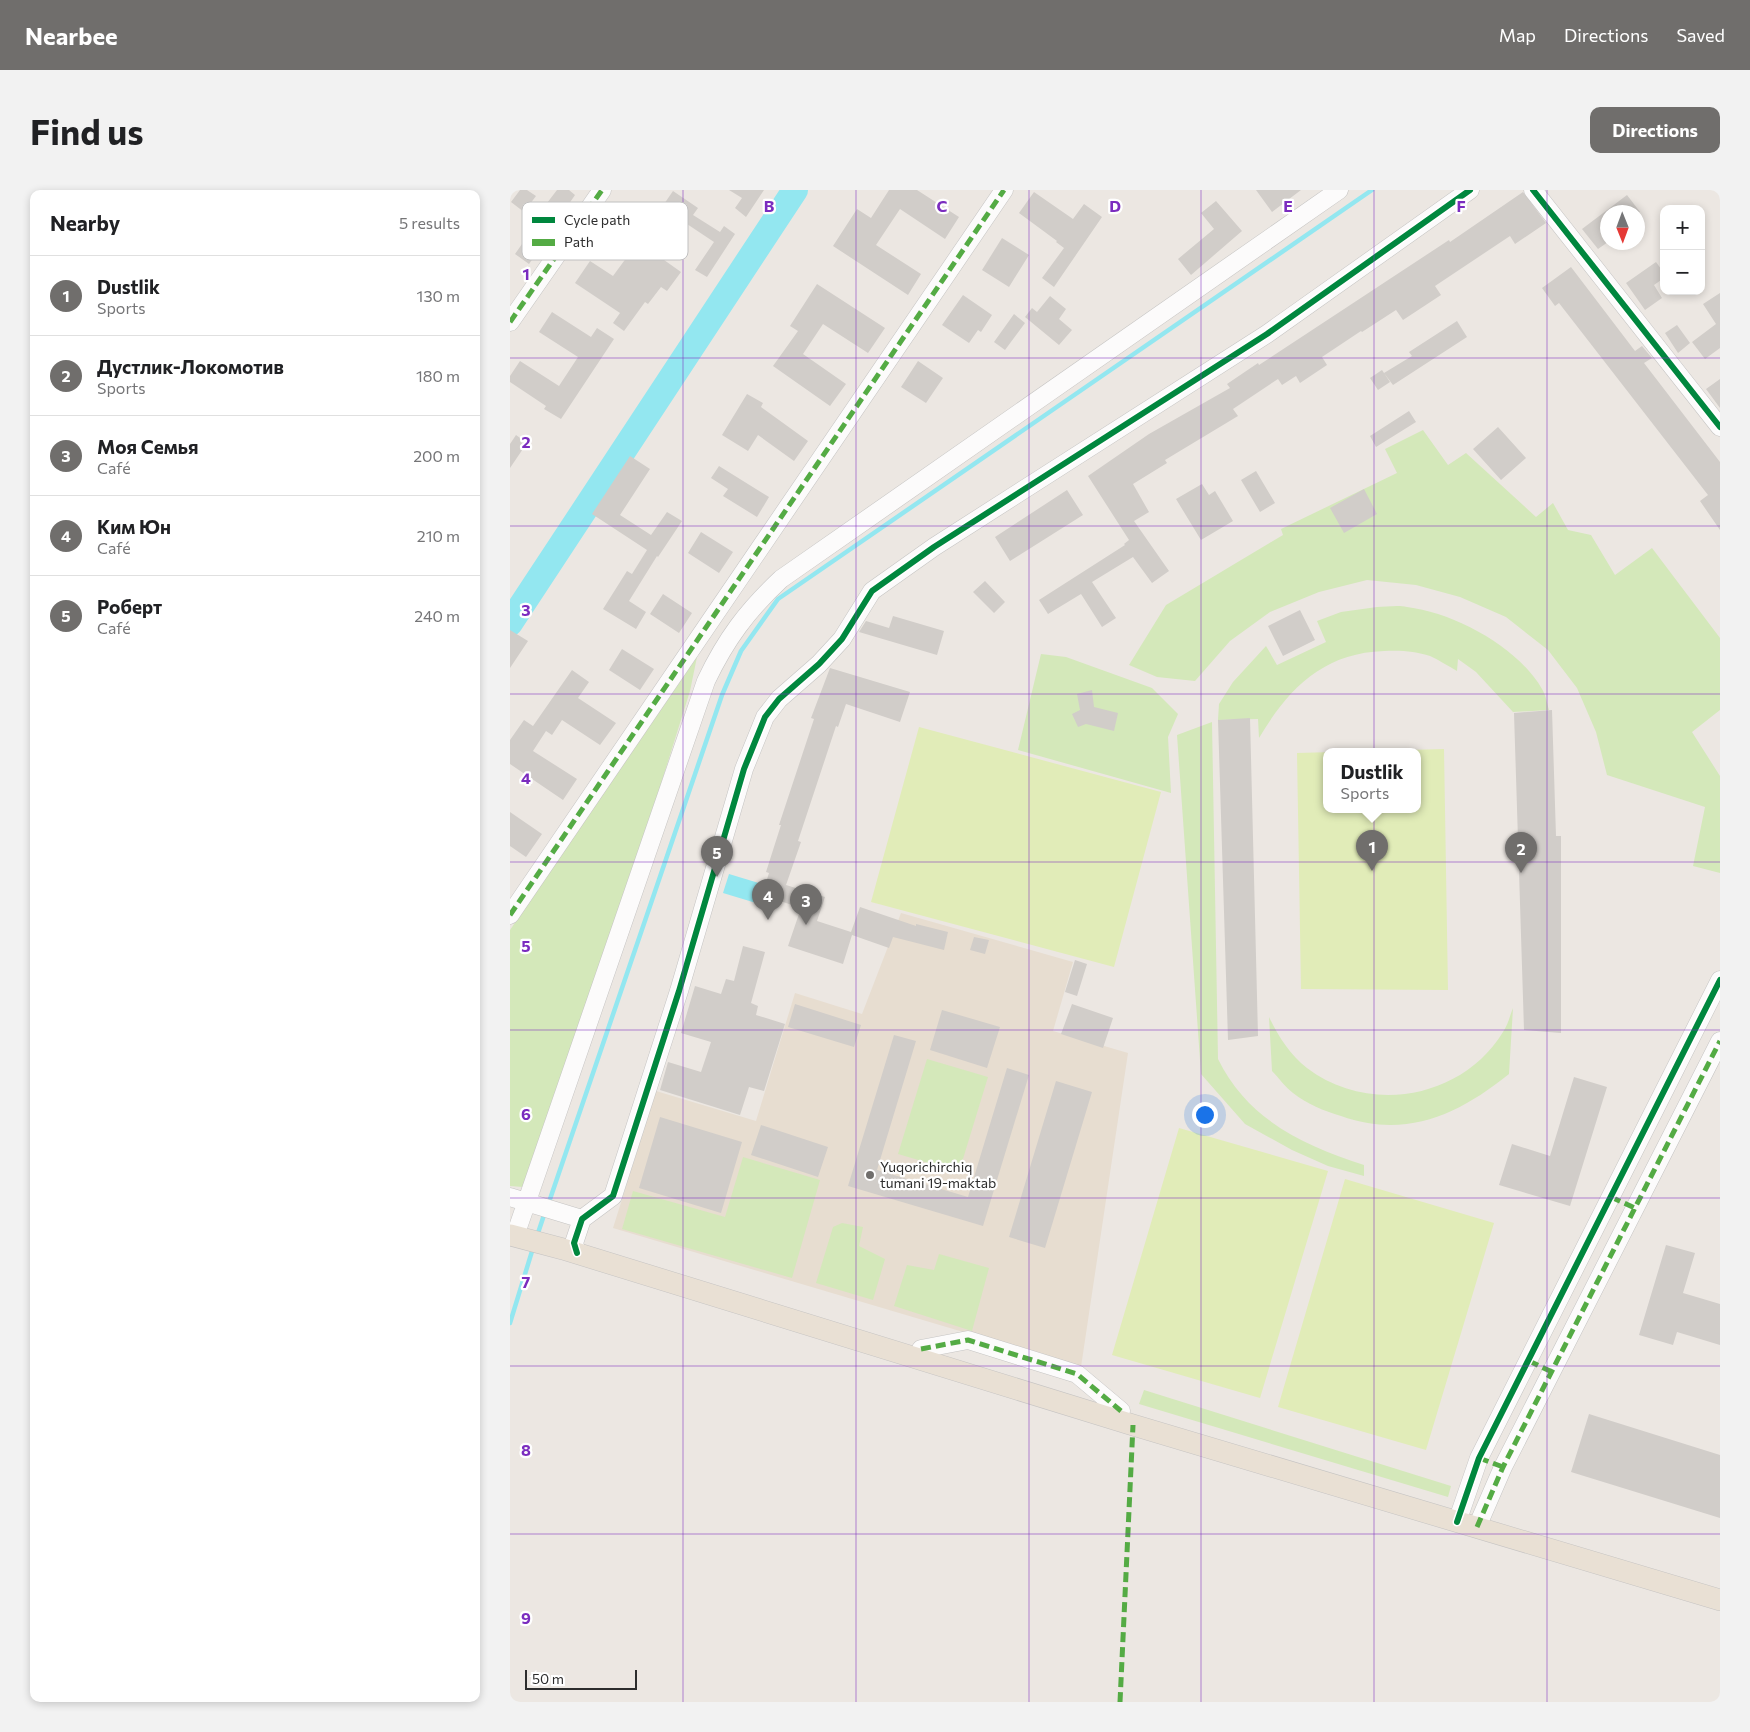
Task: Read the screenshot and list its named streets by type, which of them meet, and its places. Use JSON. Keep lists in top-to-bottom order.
{
  "places": ["Yuqorichirchiq tumani 19-maktab"],
  "legend": ["Cycle path", "Path"],
  "scale_bar": "50 m",
  "north": "bottom",
  "page": {
    "header": "Nearbee",
    "nav": ["Map", "Directions", "Saved"],
    "buttons": "Directions",
    "title": "Find us",
    "heading": ["Nearby", "5 results"],
    "map_buttons": ["+", "−"],
    "list": [
      {
        "mark": "1",
        "name": "Dustlik",
        "note": "Sports",
        "value": "130 m"
      },
      {
        "mark": "2",
        "name": "Дустлик-Локомотив",
        "note": "Sports",
        "value": "180 m"
      },
      {
        "mark": "3",
        "name": "Моя Семья",
        "note": "Café",
        "value": "200 m"
      },
      {
        "mark": "4",
        "name": "Ким Юн",
        "note": "Café",
        "value": "210 m"
      },
      {
        "mark": "5",
        "name": "Роберт",
        "note": "Café",
        "value": "240 m"
      }
    ],
    "popup": ["Dustlik", "Sports"],
    "pins": [
      "1",
      "2",
      "5",
      "4",
      "3"
    ],
    "scale": "50 m"
  },
  "grid": {
    "columns": [
      "B",
      "C",
      "D",
      "E",
      "F"
    ],
    "rows": [
      "1",
      "2",
      "3",
      "4",
      "5",
      "6",
      "7",
      "8",
      "9"
    ]
  }
}
